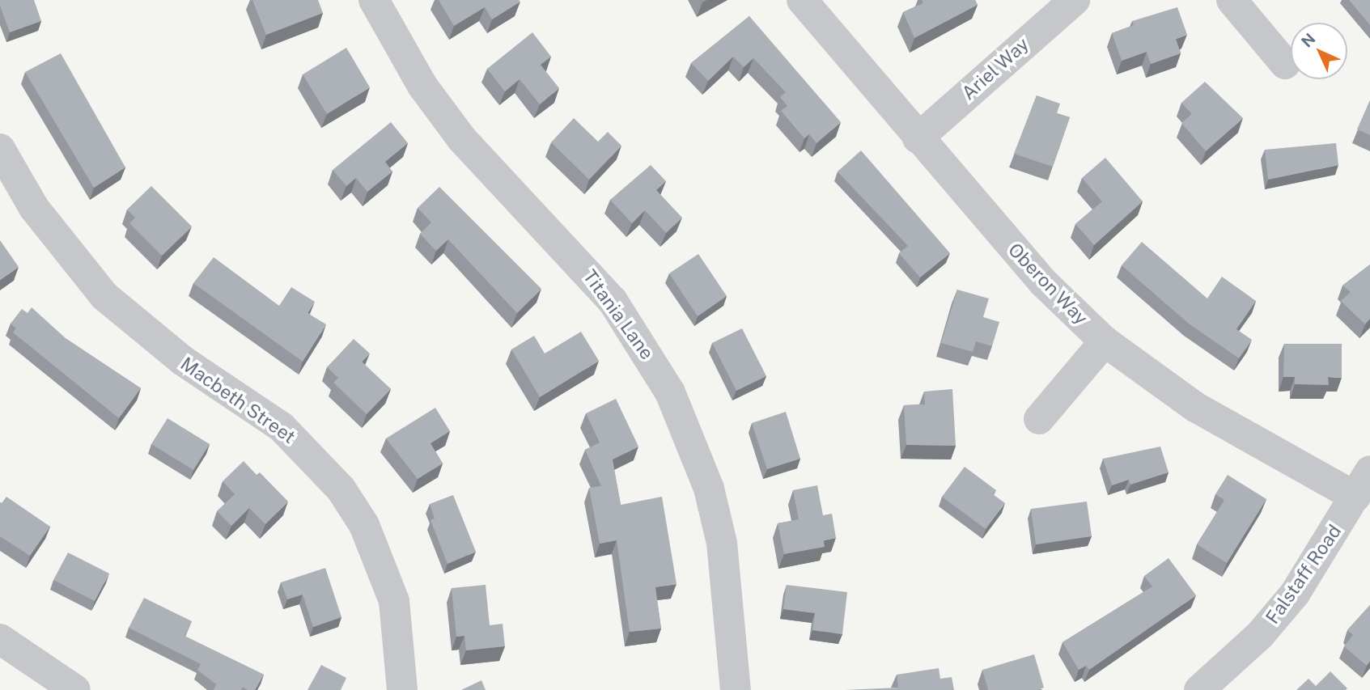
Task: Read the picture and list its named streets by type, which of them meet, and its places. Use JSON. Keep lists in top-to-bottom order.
{
  "streets": {
    "street": [
      "Ariel Way",
      "Oberon Way",
      "Titania Lane",
      "Macbeth Street",
      "Falstaff Road"
    ]
  },
  "crossings": [
    ["Ariel Way", "Oberon Way"],
    ["Oberon Way", "Falstaff Road"]
  ],
  "north": "top left"
}
